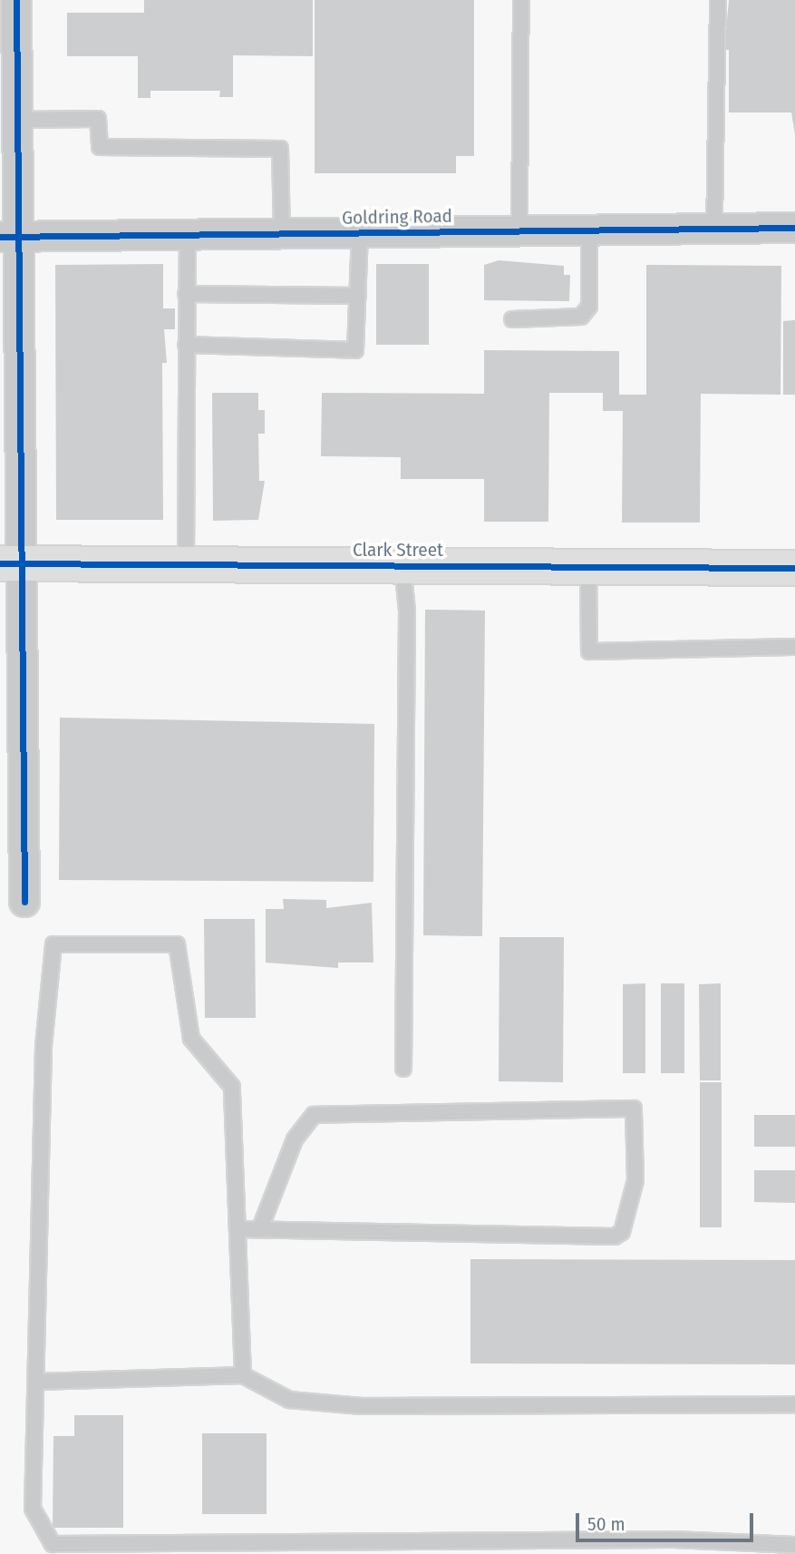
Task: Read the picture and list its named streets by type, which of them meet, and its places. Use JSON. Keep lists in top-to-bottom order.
{
  "streets": {
    "street": ["Goldring Road", "Clark Street"]
  },
  "scale_bar": "50 m"
}
